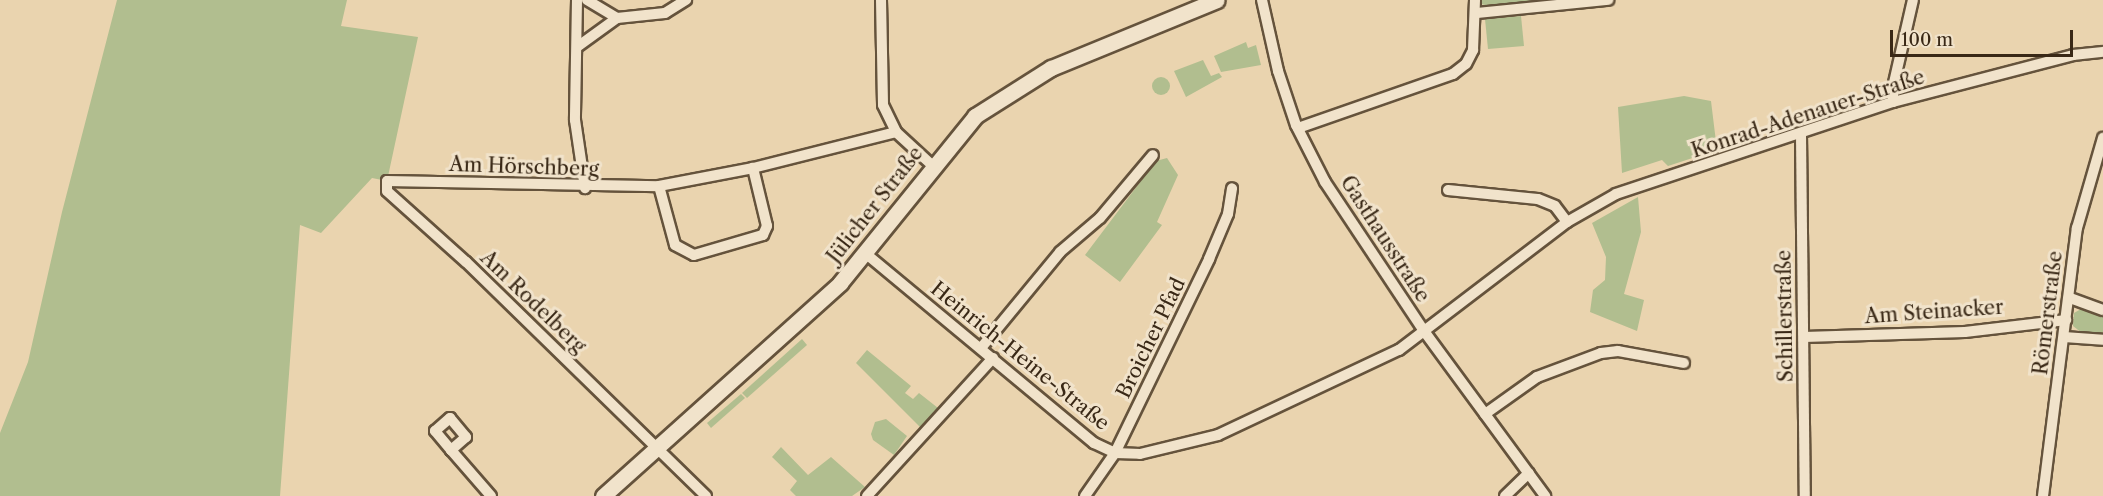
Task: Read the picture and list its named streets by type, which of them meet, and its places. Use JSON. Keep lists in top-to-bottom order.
{
  "streets": {
    "street": [
      "Konrad-Adenauer-Straße",
      "Am Hörschberg",
      "Jülicher Straße",
      "Gasthausstraße",
      "Am Rodelberg",
      "Am Steinacker",
      "Römerstraße",
      "Schillerstraße",
      "Broicher Pfad",
      "Heinrich-Heine-Straße"
    ]
  },
  "crossings": [
    ["Konrad-Adenauer-Straße", "Gasthausstraße"],
    ["Konrad-Adenauer-Straße", "Schillerstraße"],
    ["Konrad-Adenauer-Straße", "Heinrich-Heine-Straße"],
    ["Am Hörschberg", "Am Rodelberg"],
    ["Jülicher Straße", "Am Rodelberg"],
    ["Jülicher Straße", "Heinrich-Heine-Straße"],
    ["Gasthausstraße", "Heinrich-Heine-Straße"],
    ["Am Steinacker", "Römerstraße"],
    ["Am Steinacker", "Schillerstraße"],
    ["Broicher Pfad", "Heinrich-Heine-Straße"]
  ],
  "scale_bar": "100 m"
}
